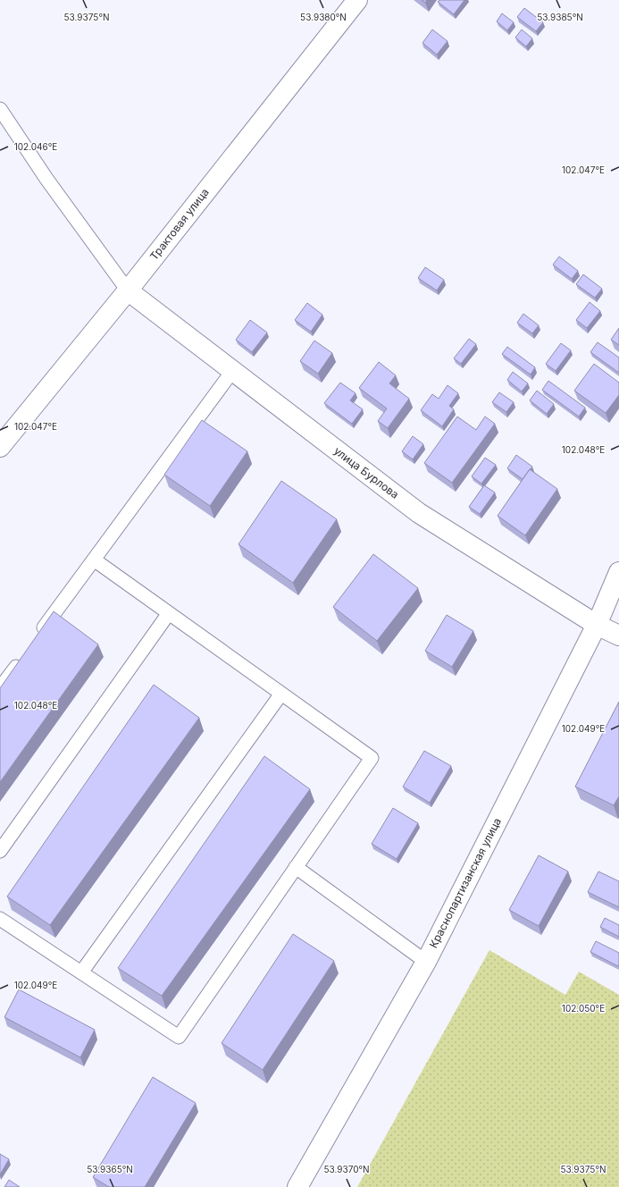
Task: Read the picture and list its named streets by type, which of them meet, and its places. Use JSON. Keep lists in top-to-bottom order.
{
  "streets": {
    "street": ["Трактовая улица", "улица Бурлова", "Краснопартизанская улица"]
  },
  "crossings": [
    ["Трактовая улица", "улица Бурлова"],
    ["улица Бурлова", "Краснопартизанская улица"]
  ],
  "coordinates": [
    "53.9375°N",
    "53.9385°N",
    "53.9380°N",
    "102.046°E",
    "102.047°E",
    "102.048°E",
    "102.049°E",
    "102.050°E",
    "53.9365°N",
    "53.9370°N"
  ]
}
